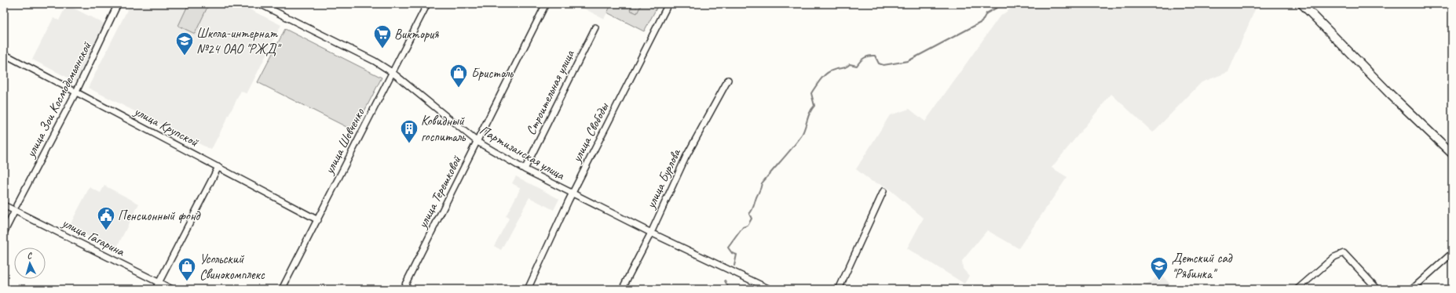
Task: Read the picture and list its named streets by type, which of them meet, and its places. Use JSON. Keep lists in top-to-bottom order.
{
  "streets": {
    "street": [
      "Строительная улица",
      "улица Зои Космодемьянской",
      "улица Крупской",
      "улица Свободы",
      "улица Шевченко",
      "Партизанская улица",
      "улица Бурлова",
      "улица Терешковой",
      "улица Гагарина"
    ]
  },
  "crossings": [
    ["Строительная улица", "Партизанская улица"],
    ["улица Зои Космодемьянской", "улица Крупской"],
    ["улица Зои Космодемьянской", "улица Гагарина"],
    ["улица Крупской", "улица Шевченко"],
    ["улица Свободы", "Партизанская улица"],
    ["улица Шевченко", "Партизанская улица"],
    ["Партизанская улица", "улица Бурлова"],
    ["Партизанская улица", "улица Терешковой"]
  ],
  "places": {
    "supermarket": ["Виктория"],
    "school or university": ["Школа-интернат №24 ОАО \"РЖД\"", "Детский сад \"Рябинка\""],
    "shop": ["Бристоль", "Усольский Свинокомплекс"],
    "building": ["Ковидный госпиталь"],
    "public building": ["Пенсионный фонд"]
  },
  "north": "top"
}
